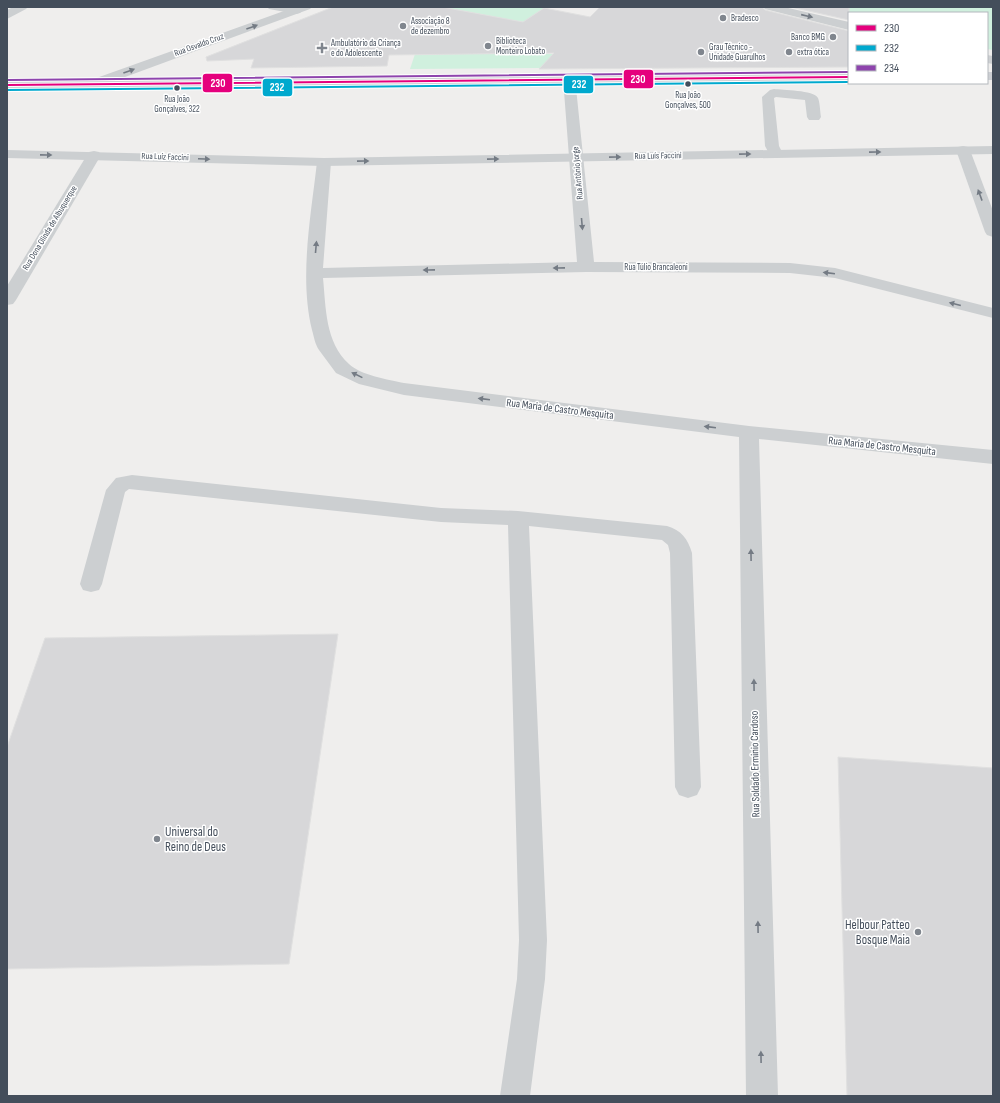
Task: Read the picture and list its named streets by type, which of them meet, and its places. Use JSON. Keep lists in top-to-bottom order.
{
  "streets": {
    "street": [
      "Rua Osvaldo Cruz",
      "Rua Luís Faccini",
      "Rua Luíz Faccini",
      "Rua Antônio Jorge",
      "Rua Dona Olinda de Albuquerque",
      "Rua Túlio Brancaleoni",
      "Rua Maria de Castro Mesquita",
      "Rua Soldado Erminio Cardoso"
    ]
  },
  "crossings": [
    ["Rua Luís Faccini", "Rua Luíz Faccini"],
    ["Rua Luís Faccini", "Rua Antônio Jorge"],
    ["Rua Luís Faccini", "Rua Maria de Castro Mesquita"],
    ["Rua Luíz Faccini", "Rua Dona Olinda de Albuquerque"],
    ["Rua Luíz Faccini", "Rua Maria de Castro Mesquita"],
    ["Rua Antônio Jorge", "Rua Túlio Brancaleoni"],
    ["Rua Túlio Brancaleoni", "Rua Maria de Castro Mesquita"],
    ["Rua Maria de Castro Mesquita", "Rua Soldado Erminio Cardoso"]
  ],
  "one_way": [
    "Rua Osvaldo Cruz",
    "Rua Luís Faccini",
    "Rua Luíz Faccini",
    "Rua Antônio Jorge",
    "Rua Túlio Brancaleoni",
    "Rua Maria de Castro Mesquita",
    "Rua Soldado Erminio Cardoso"
  ],
  "places": {
    "other": [
      "Bradesco",
      "Associação 8 de dezembro",
      "Banco BMG",
      "Biblioteca Monteiro Lobato",
      "Grau Técnico - Unidade Guarulhos",
      "extra ótica",
      "Rua João Gonçalves, 500",
      "Rua João Gonçalves, 322",
      "Universal do Reino de Deus",
      "Helbour Patteo Bosque Maia"
    ],
    "health": ["Ambulatório da Criança e do Adolescente"]
  },
  "lines": ["transit line 234", "transit line 230", "transit line 232"],
  "legend": ["230", "232", "234"]
}
